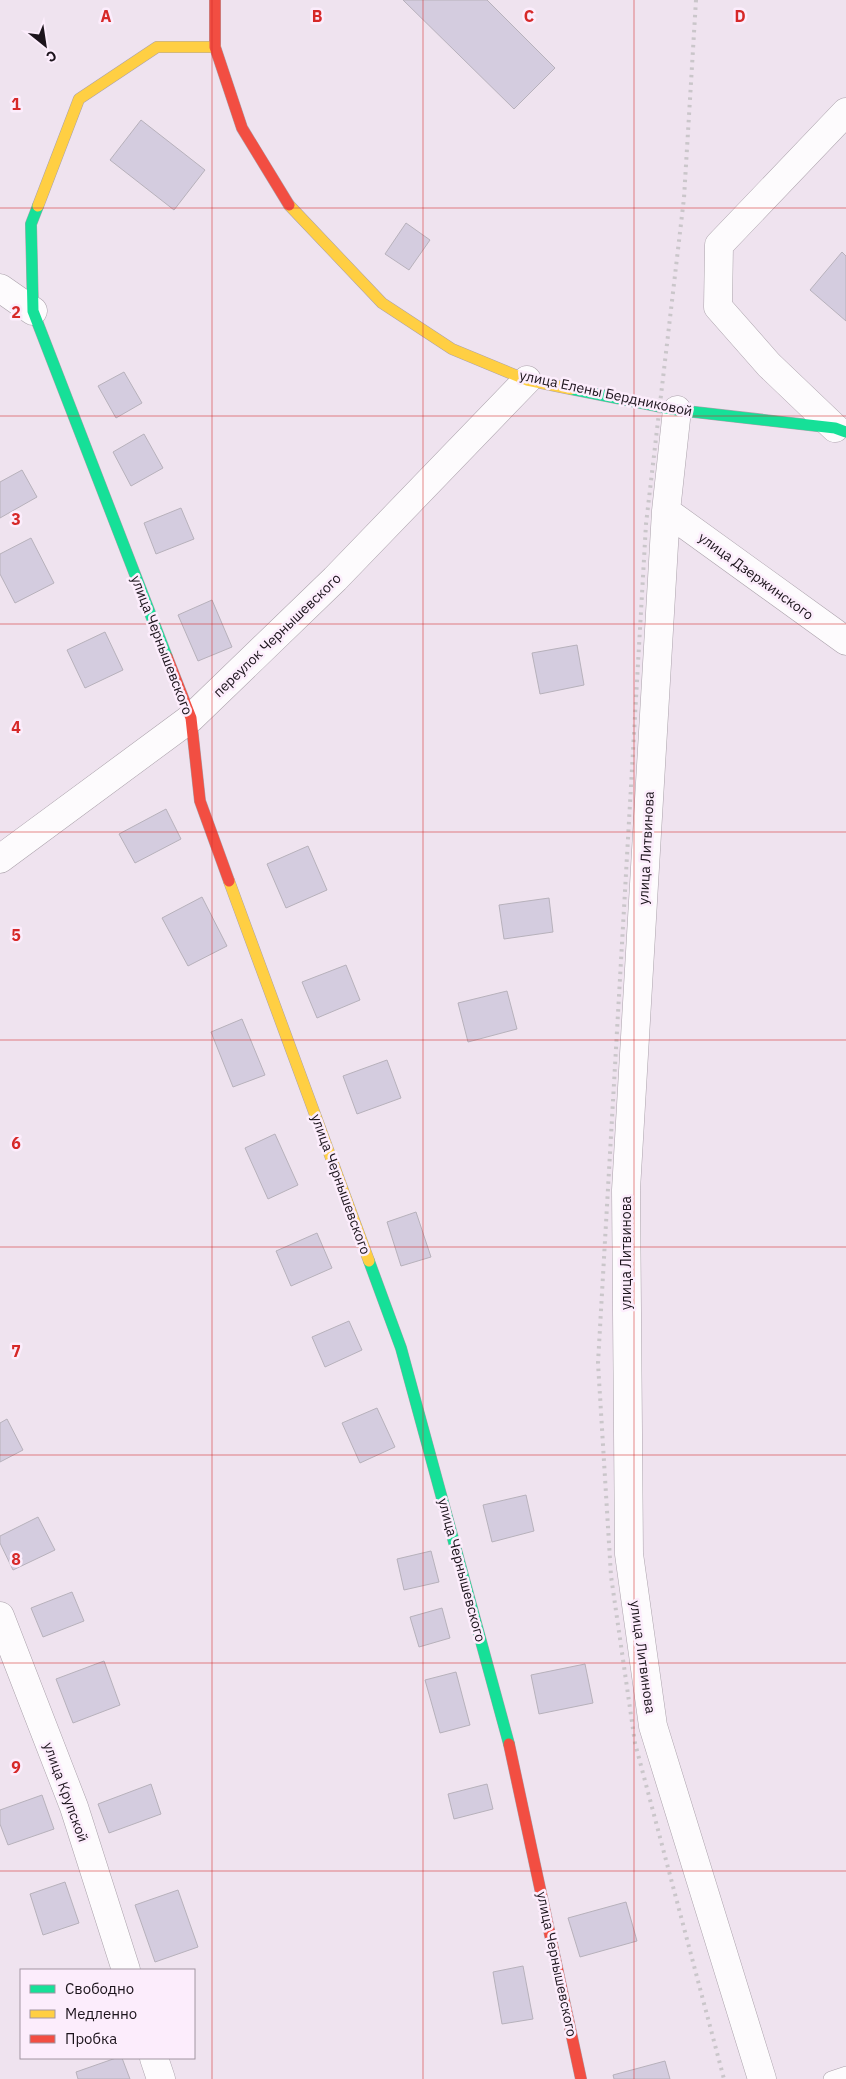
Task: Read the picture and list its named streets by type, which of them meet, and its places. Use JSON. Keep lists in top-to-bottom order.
{
  "streets": {
    "street": [
      "улица Елены Бердниковой",
      "улица Дзержинского",
      "переулок Чернышевского",
      "улица Чернышевского",
      "улица Литвинова",
      "улица Крупской"
    ]
  },
  "crossings": [
    ["улица Елены Бердниковой", "переулок Чернышевского"],
    ["улица Елены Бердниковой", "улица Чернышевского"],
    ["улица Елены Бердниковой", "улица Литвинова"],
    ["улица Дзержинского", "улица Литвинова"],
    ["переулок Чернышевского", "улица Чернышевского"]
  ],
  "legend": ["Свободно", "Медленно", "Пробка"],
  "north": "bottom right",
  "grid": {
    "columns": [
      "A",
      "B",
      "C",
      "D"
    ],
    "rows": [
      "1",
      "2",
      "3",
      "4",
      "5",
      "6",
      "7",
      "8",
      "9"
    ]
  }
}
